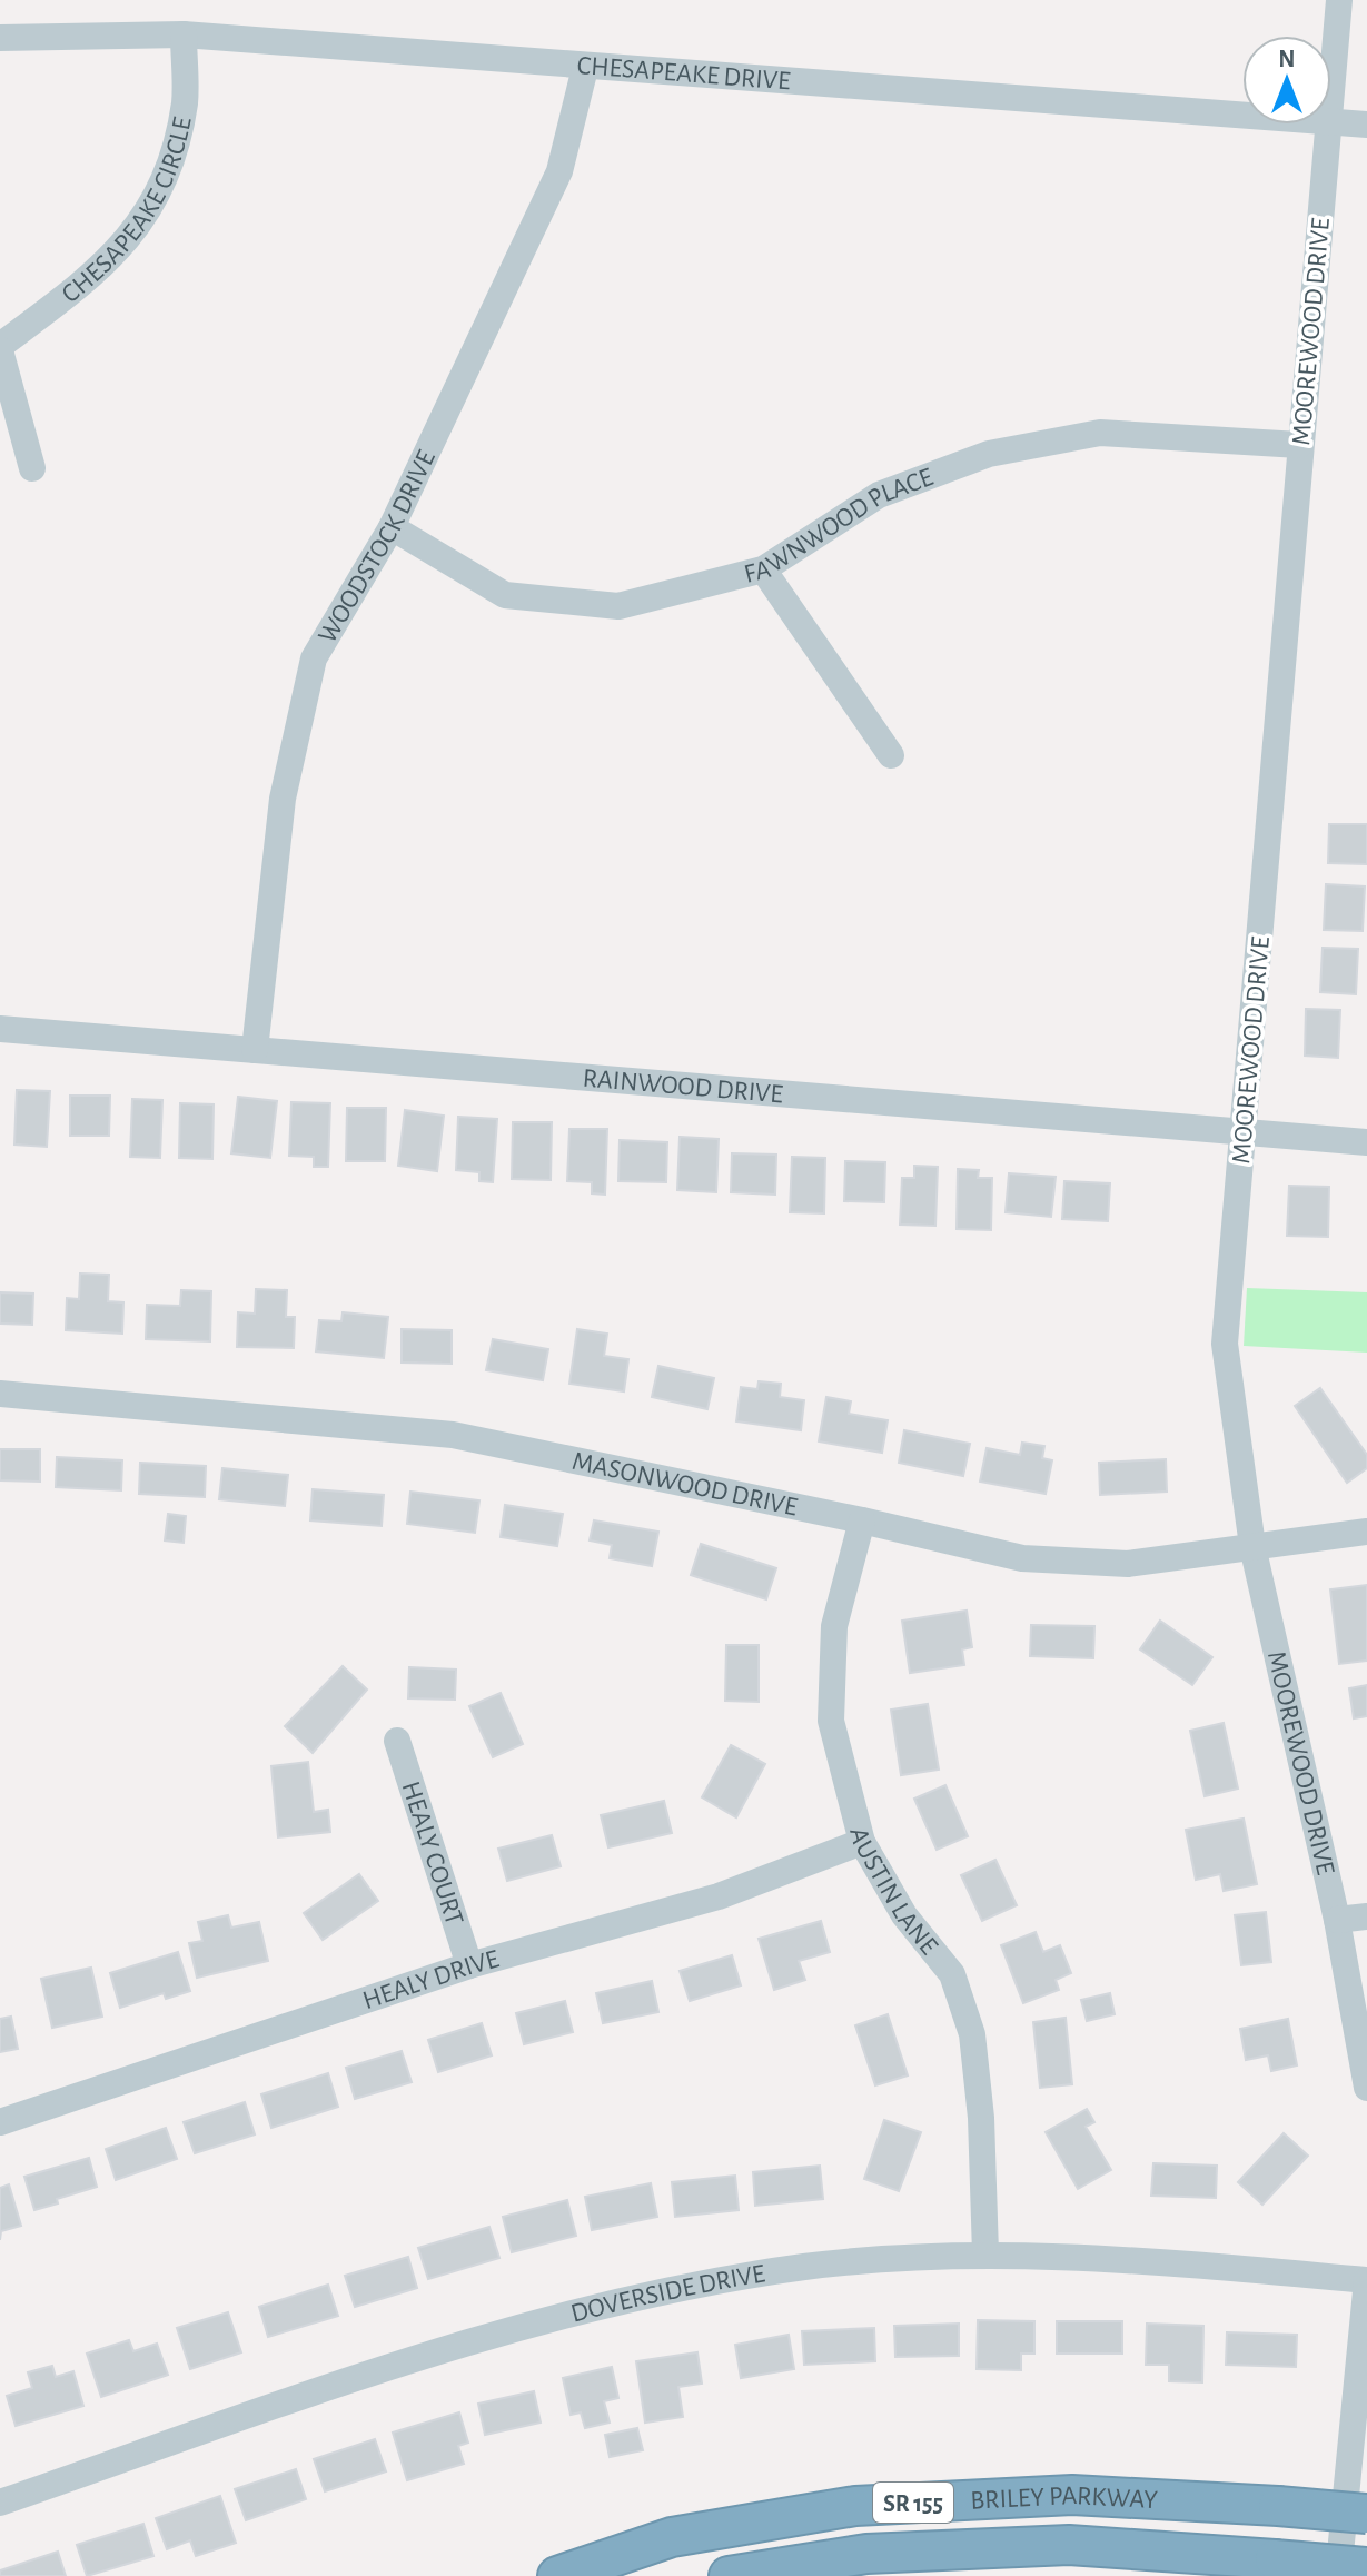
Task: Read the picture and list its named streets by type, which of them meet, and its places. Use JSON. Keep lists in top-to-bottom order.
{
  "streets": {
    "highway": ["BRILEY PARKWAY", "SR 155"],
    "street": [
      "CHESAPEAKE DRIVE",
      "CHESAPEAKE CIRCLE",
      "MOOREWOOD DRIVE",
      "FAWNWOOD PLACE",
      "WOODSTOCK DRIVE",
      "RAINWOOD DRIVE",
      "MASONWOOD DRIVE",
      "HEALY COURT",
      "AUSTIN LANE",
      "HEALY DRIVE",
      "DOVERSIDE DRIVE"
    ]
  },
  "crossings": [
    ["CHESAPEAKE DRIVE", "CHESAPEAKE CIRCLE"],
    ["CHESAPEAKE DRIVE", "WOODSTOCK DRIVE"],
    ["MOOREWOOD DRIVE", "FAWNWOOD PLACE"],
    ["MOOREWOOD DRIVE", "RAINWOOD DRIVE"],
    ["MOOREWOOD DRIVE", "MASONWOOD DRIVE"],
    ["FAWNWOOD PLACE", "WOODSTOCK DRIVE"],
    ["WOODSTOCK DRIVE", "RAINWOOD DRIVE"],
    ["MASONWOOD DRIVE", "AUSTIN LANE"],
    ["HEALY COURT", "HEALY DRIVE"],
    ["AUSTIN LANE", "HEALY DRIVE"],
    ["AUSTIN LANE", "DOVERSIDE DRIVE"]
  ],
  "north": "top"
}
